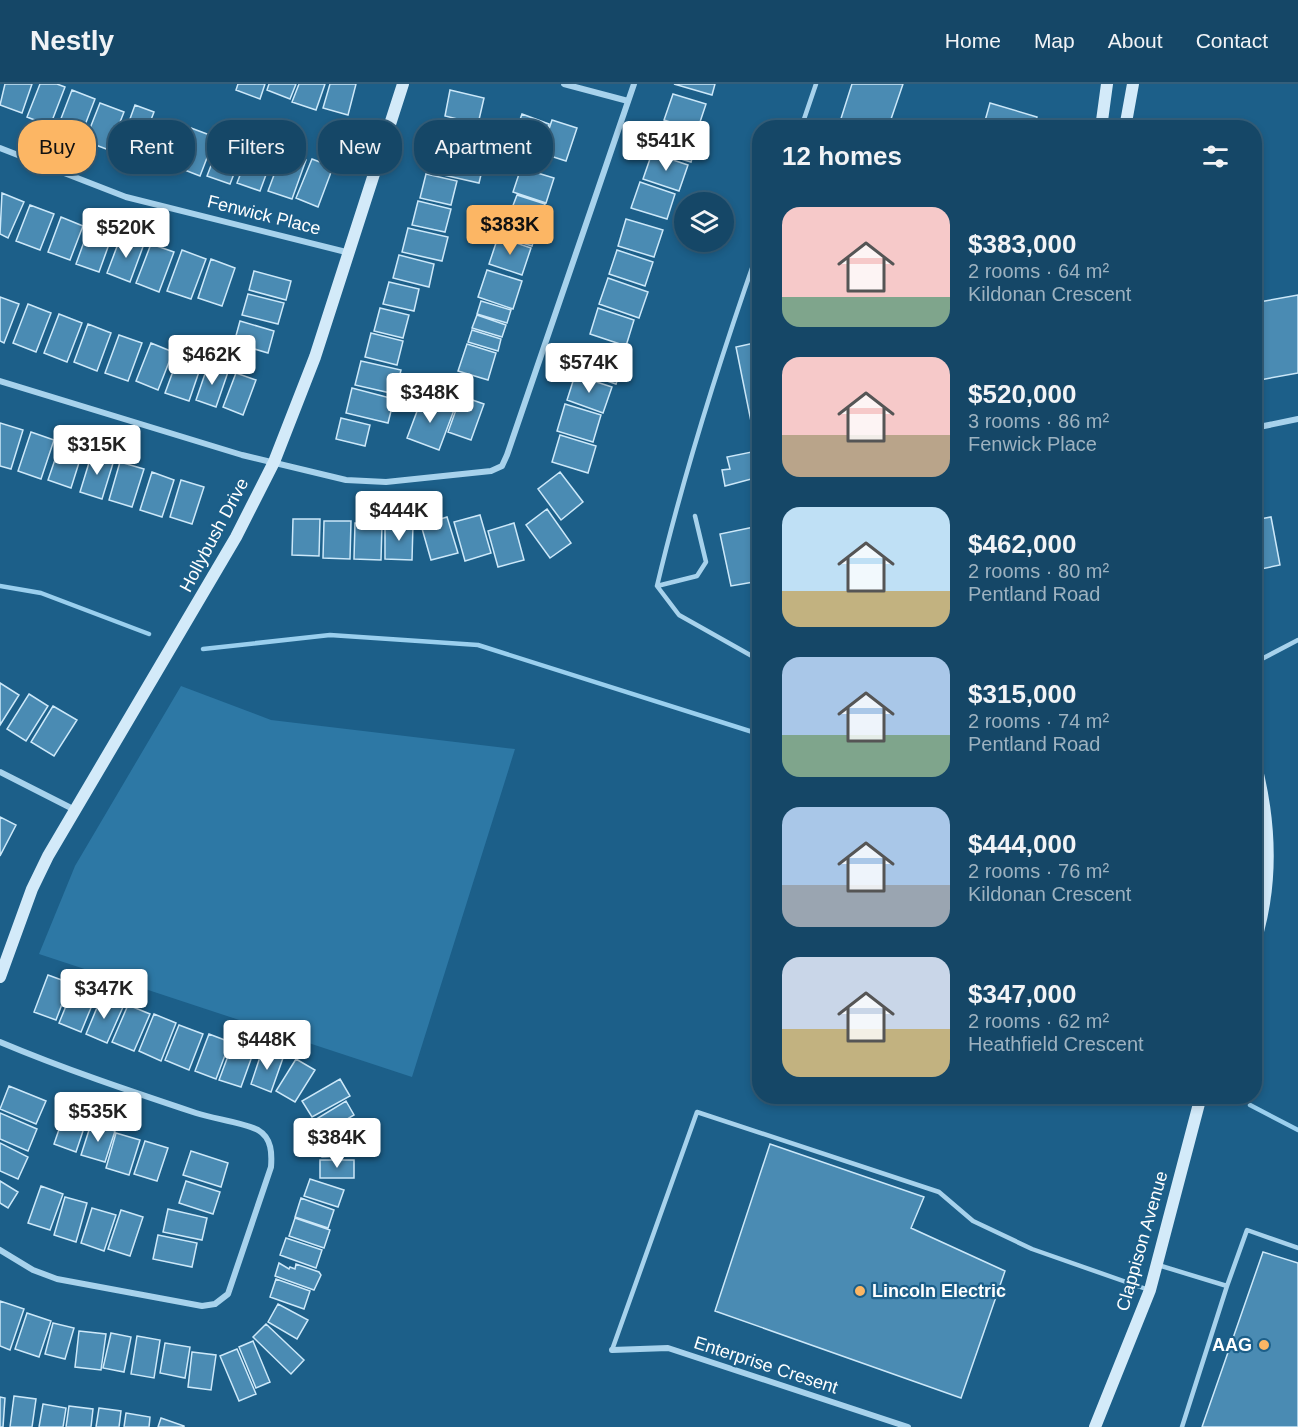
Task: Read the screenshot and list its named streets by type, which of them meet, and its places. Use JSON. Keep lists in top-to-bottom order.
{
  "streets": {
    "street": [
      "Fenwick Place",
      "Hollybush Drive",
      "Clappison Avenue",
      "Enterprise Cresent"
    ]
  },
  "crossings": [
    ["Fenwick Place", "Hollybush Drive"]
  ],
  "places": ["Lincoln Electric", "AAG"],
  "page": {
    "header": "Nestly",
    "nav": [
      "Home",
      "Map",
      "About",
      "Contact"
    ],
    "chip": [
      "Buy",
      "Rent",
      "Filters",
      "New",
      "Apartment"
    ],
    "heading": "12 homes",
    "price": [
      "$541K",
      "$383K",
      "$520K",
      "$462K",
      "$574K",
      "$348K",
      "$315K",
      "$444K",
      "$347K",
      "$448K",
      "$535K",
      "$384K"
    ],
    "list": [
      {
        "name": "$383,000",
        "note": "2 rooms · 64 m² · Kildonan Crescent"
      },
      {
        "name": "$520,000",
        "note": "3 rooms · 86 m² · Fenwick Place"
      },
      {
        "name": "$462,000",
        "note": "2 rooms · 80 m² · Pentland Road"
      },
      {
        "name": "$315,000",
        "note": "2 rooms · 74 m² · Pentland Road"
      },
      {
        "name": "$444,000",
        "note": "2 rooms · 76 m² · Kildonan Crescent"
      },
      {
        "name": "$347,000",
        "note": "2 rooms · 62 m² · Heathfield Crescent"
      }
    ]
  }
}
